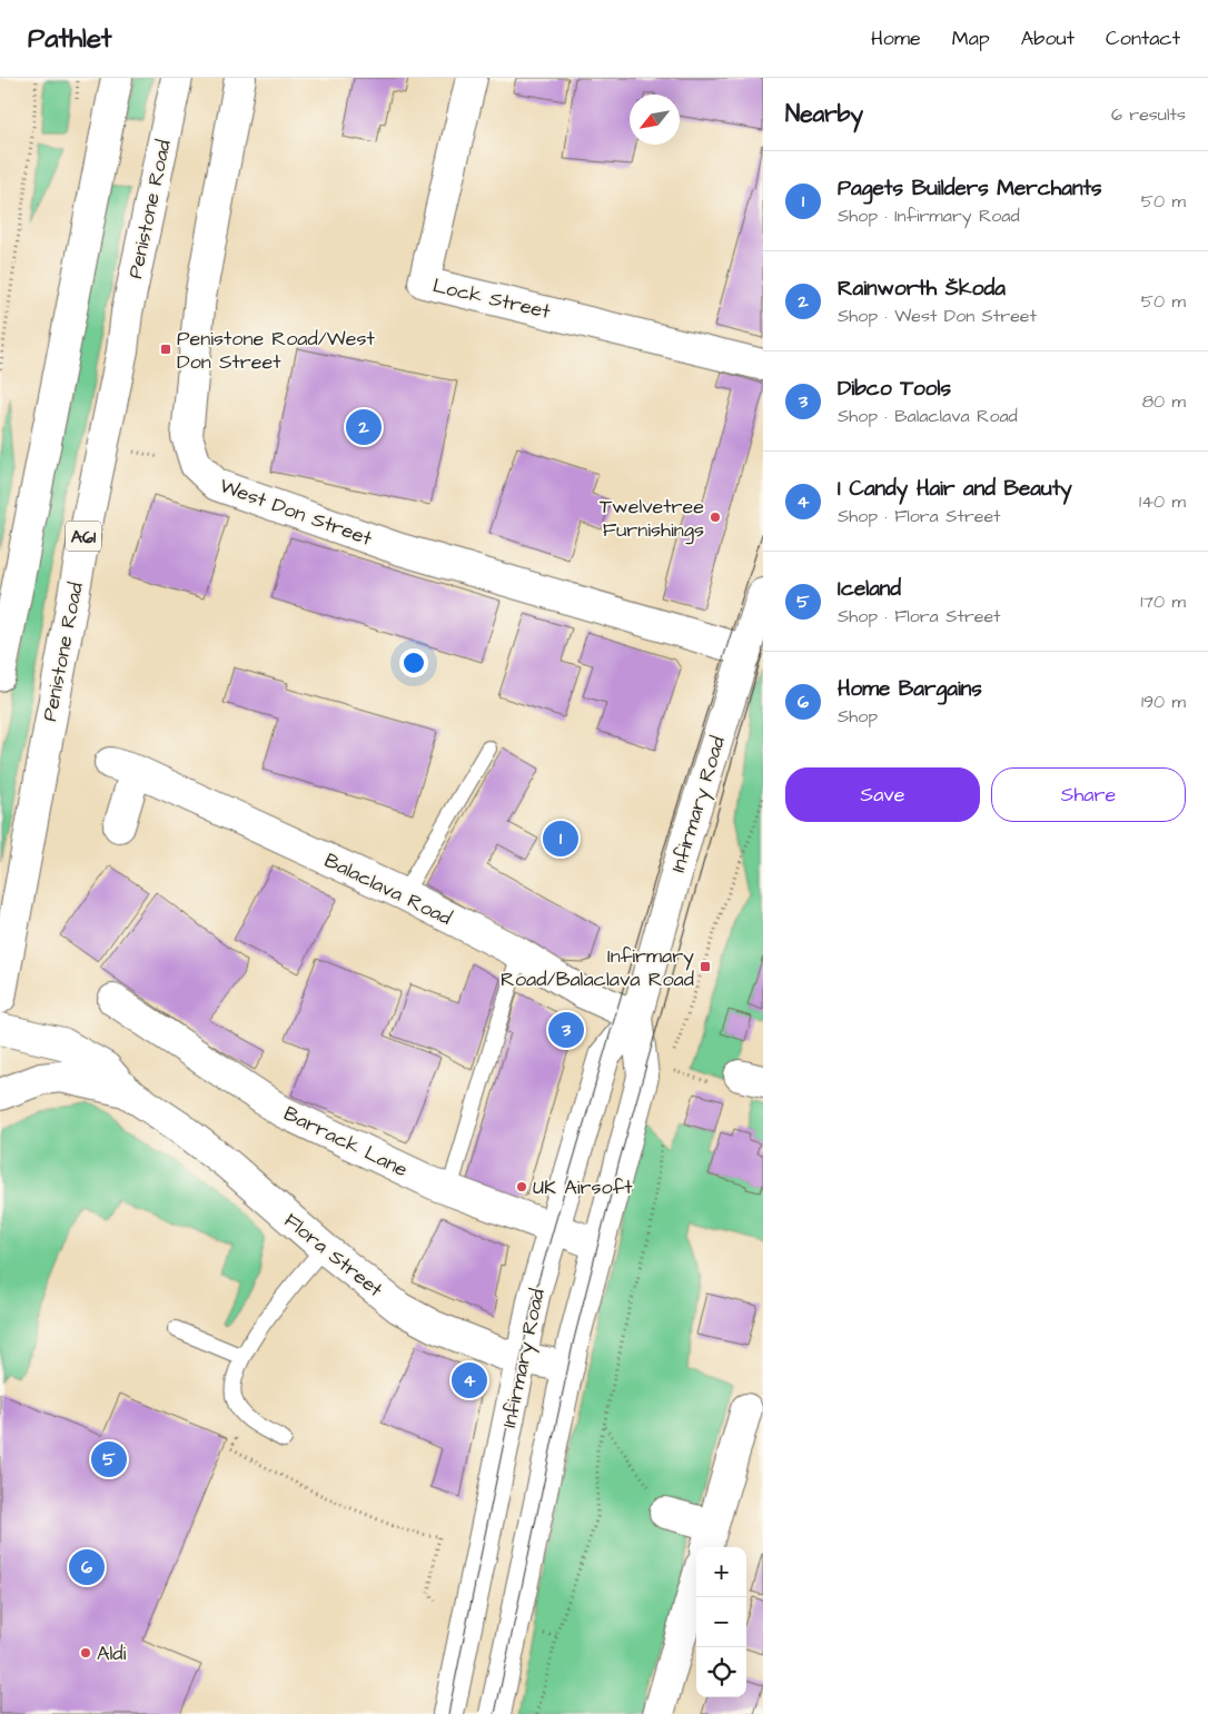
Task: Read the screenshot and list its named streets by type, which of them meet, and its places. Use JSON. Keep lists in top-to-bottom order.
{
  "streets": {
    "main road": [
      "Penistone Road",
      "Lock Street",
      "West Don Street",
      "A61",
      "Infirmary Road",
      "Balaclava Road",
      "Barrack Lane",
      "Flora Street"
    ]
  },
  "crossings": [
    ["West Don Street", "Infirmary Road"],
    ["Infirmary Road", "Balaclava Road"],
    ["Infirmary Road", "Barrack Lane"],
    ["Infirmary Road", "Flora Street"]
  ],
  "places": {
    "transit": ["Penistone Road/West Don Street", "Infirmary Road/Balaclava Road"],
    "other": ["Twelvetree Furnishings", "UK Airsoft", "Aldi"]
  },
  "north": "bottom left",
  "page": {
    "header": "Pathlet",
    "nav": [
      "Home",
      "Map",
      "About",
      "Contact"
    ],
    "heading": ["Nearby", "6 results"],
    "list": [
      {
        "mark": "1",
        "name": "Pagets Builders Merchants",
        "note": "Shop · Infirmary Road",
        "value": "50 m"
      },
      {
        "mark": "2",
        "name": "Rainworth Škoda",
        "note": "Shop · West Don Street",
        "value": "50 m"
      },
      {
        "mark": "3",
        "name": "Dibco Tools",
        "note": "Shop · Balaclava Road",
        "value": "80 m"
      },
      {
        "mark": "4",
        "name": "I Candy Hair and Beauty",
        "note": "Shop · Flora Street",
        "value": "140 m"
      },
      {
        "mark": "5",
        "name": "Iceland",
        "note": "Shop · Flora Street",
        "value": "170 m"
      },
      {
        "mark": "6",
        "name": "Home Bargains",
        "note": "Shop",
        "value": "190 m"
      }
    ],
    "pins": [
      "2",
      "1",
      "3",
      "4",
      "5",
      "6"
    ],
    "buttons": ["Save", "Share"],
    "map_buttons": ["+", "−"]
  }
}
